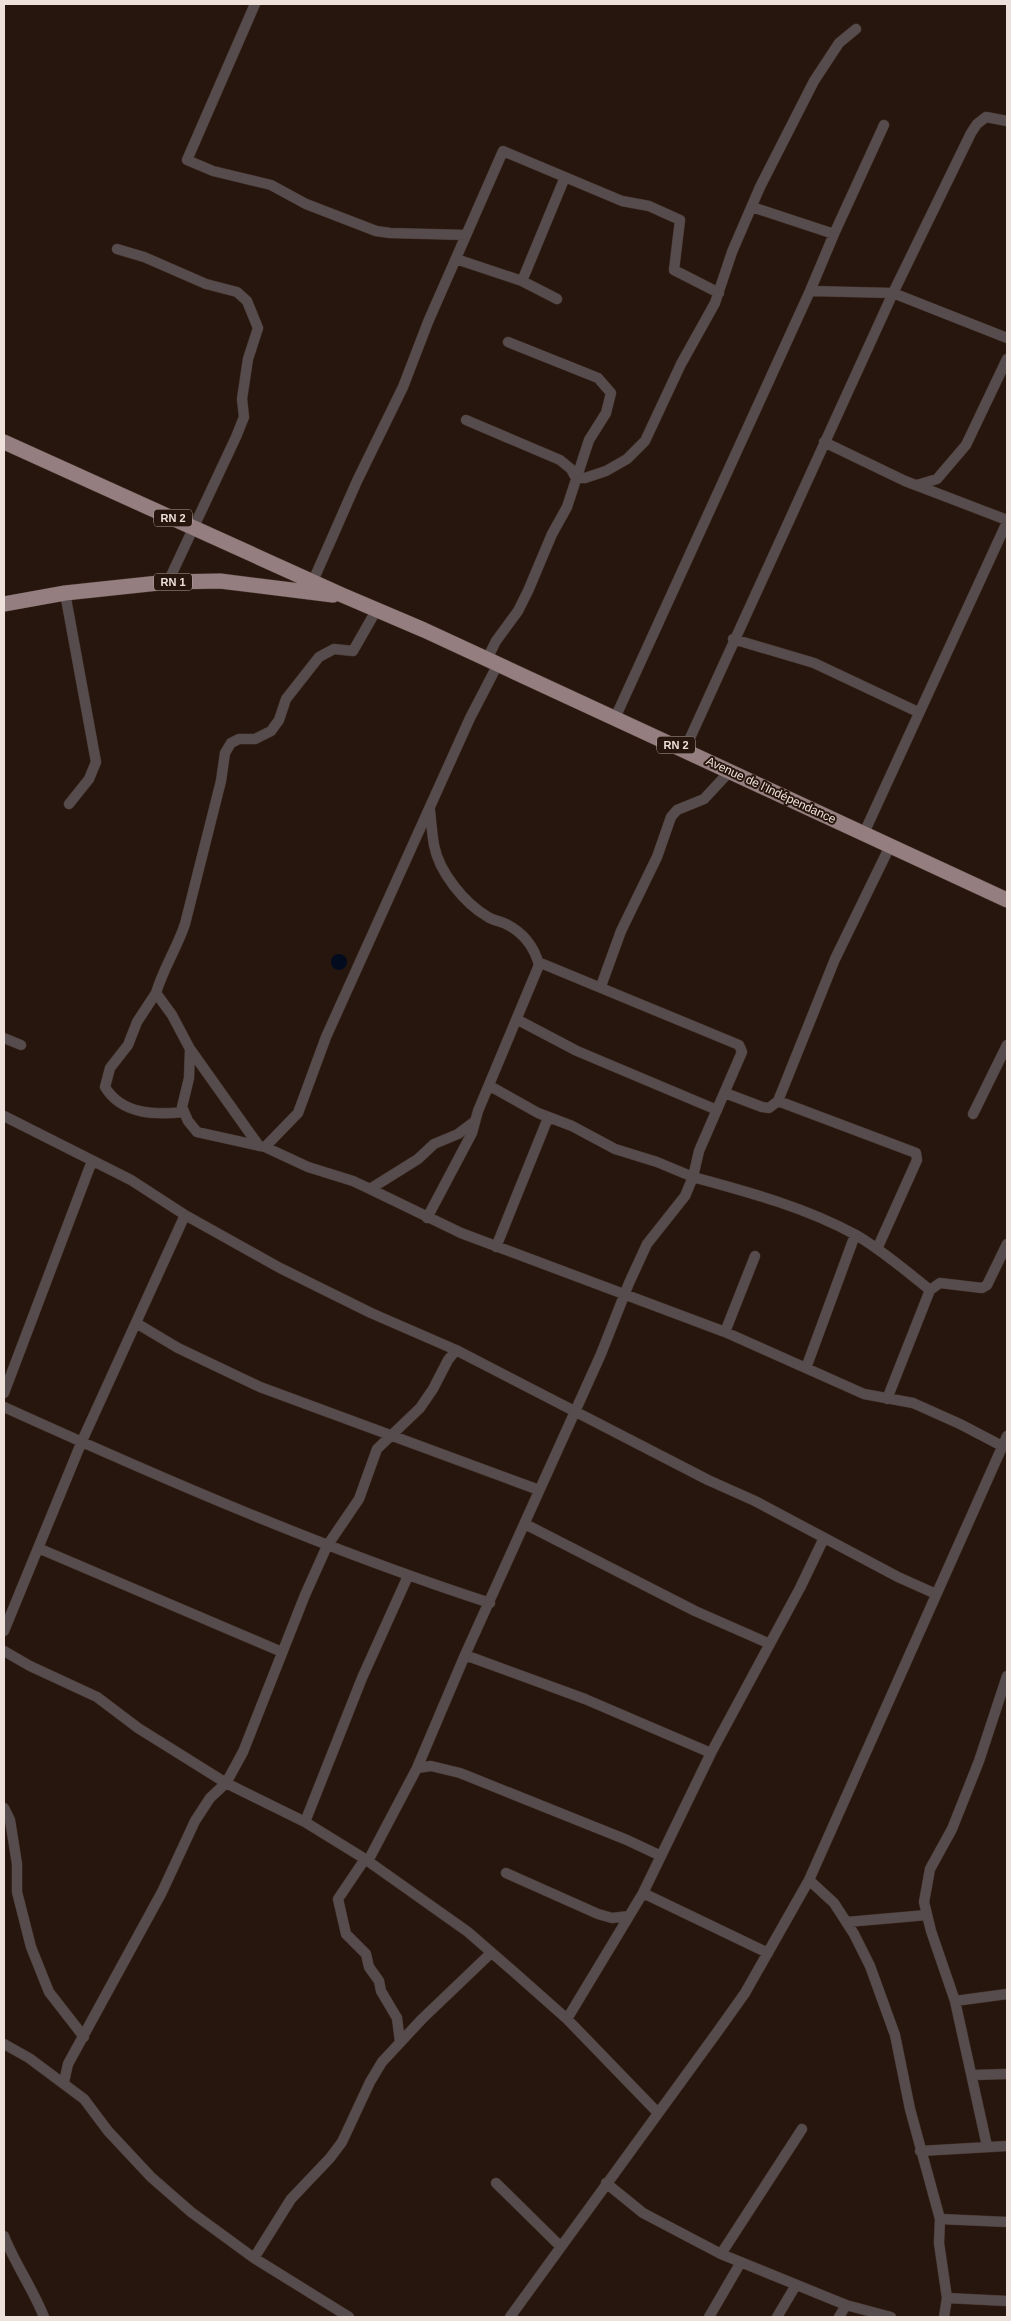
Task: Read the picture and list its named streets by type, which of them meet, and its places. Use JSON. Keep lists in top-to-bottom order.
{
  "streets": {
    "main road": ["RN 2", "RN 1", "Avenue de l'Indépendance"]
  },
  "crossings": [
    ["RN 2", "RN 1"],
    ["RN 2", "Avenue de l'Indépendance"],
    ["RN 1", "Avenue de l'Indépendance"]
  ]
}
